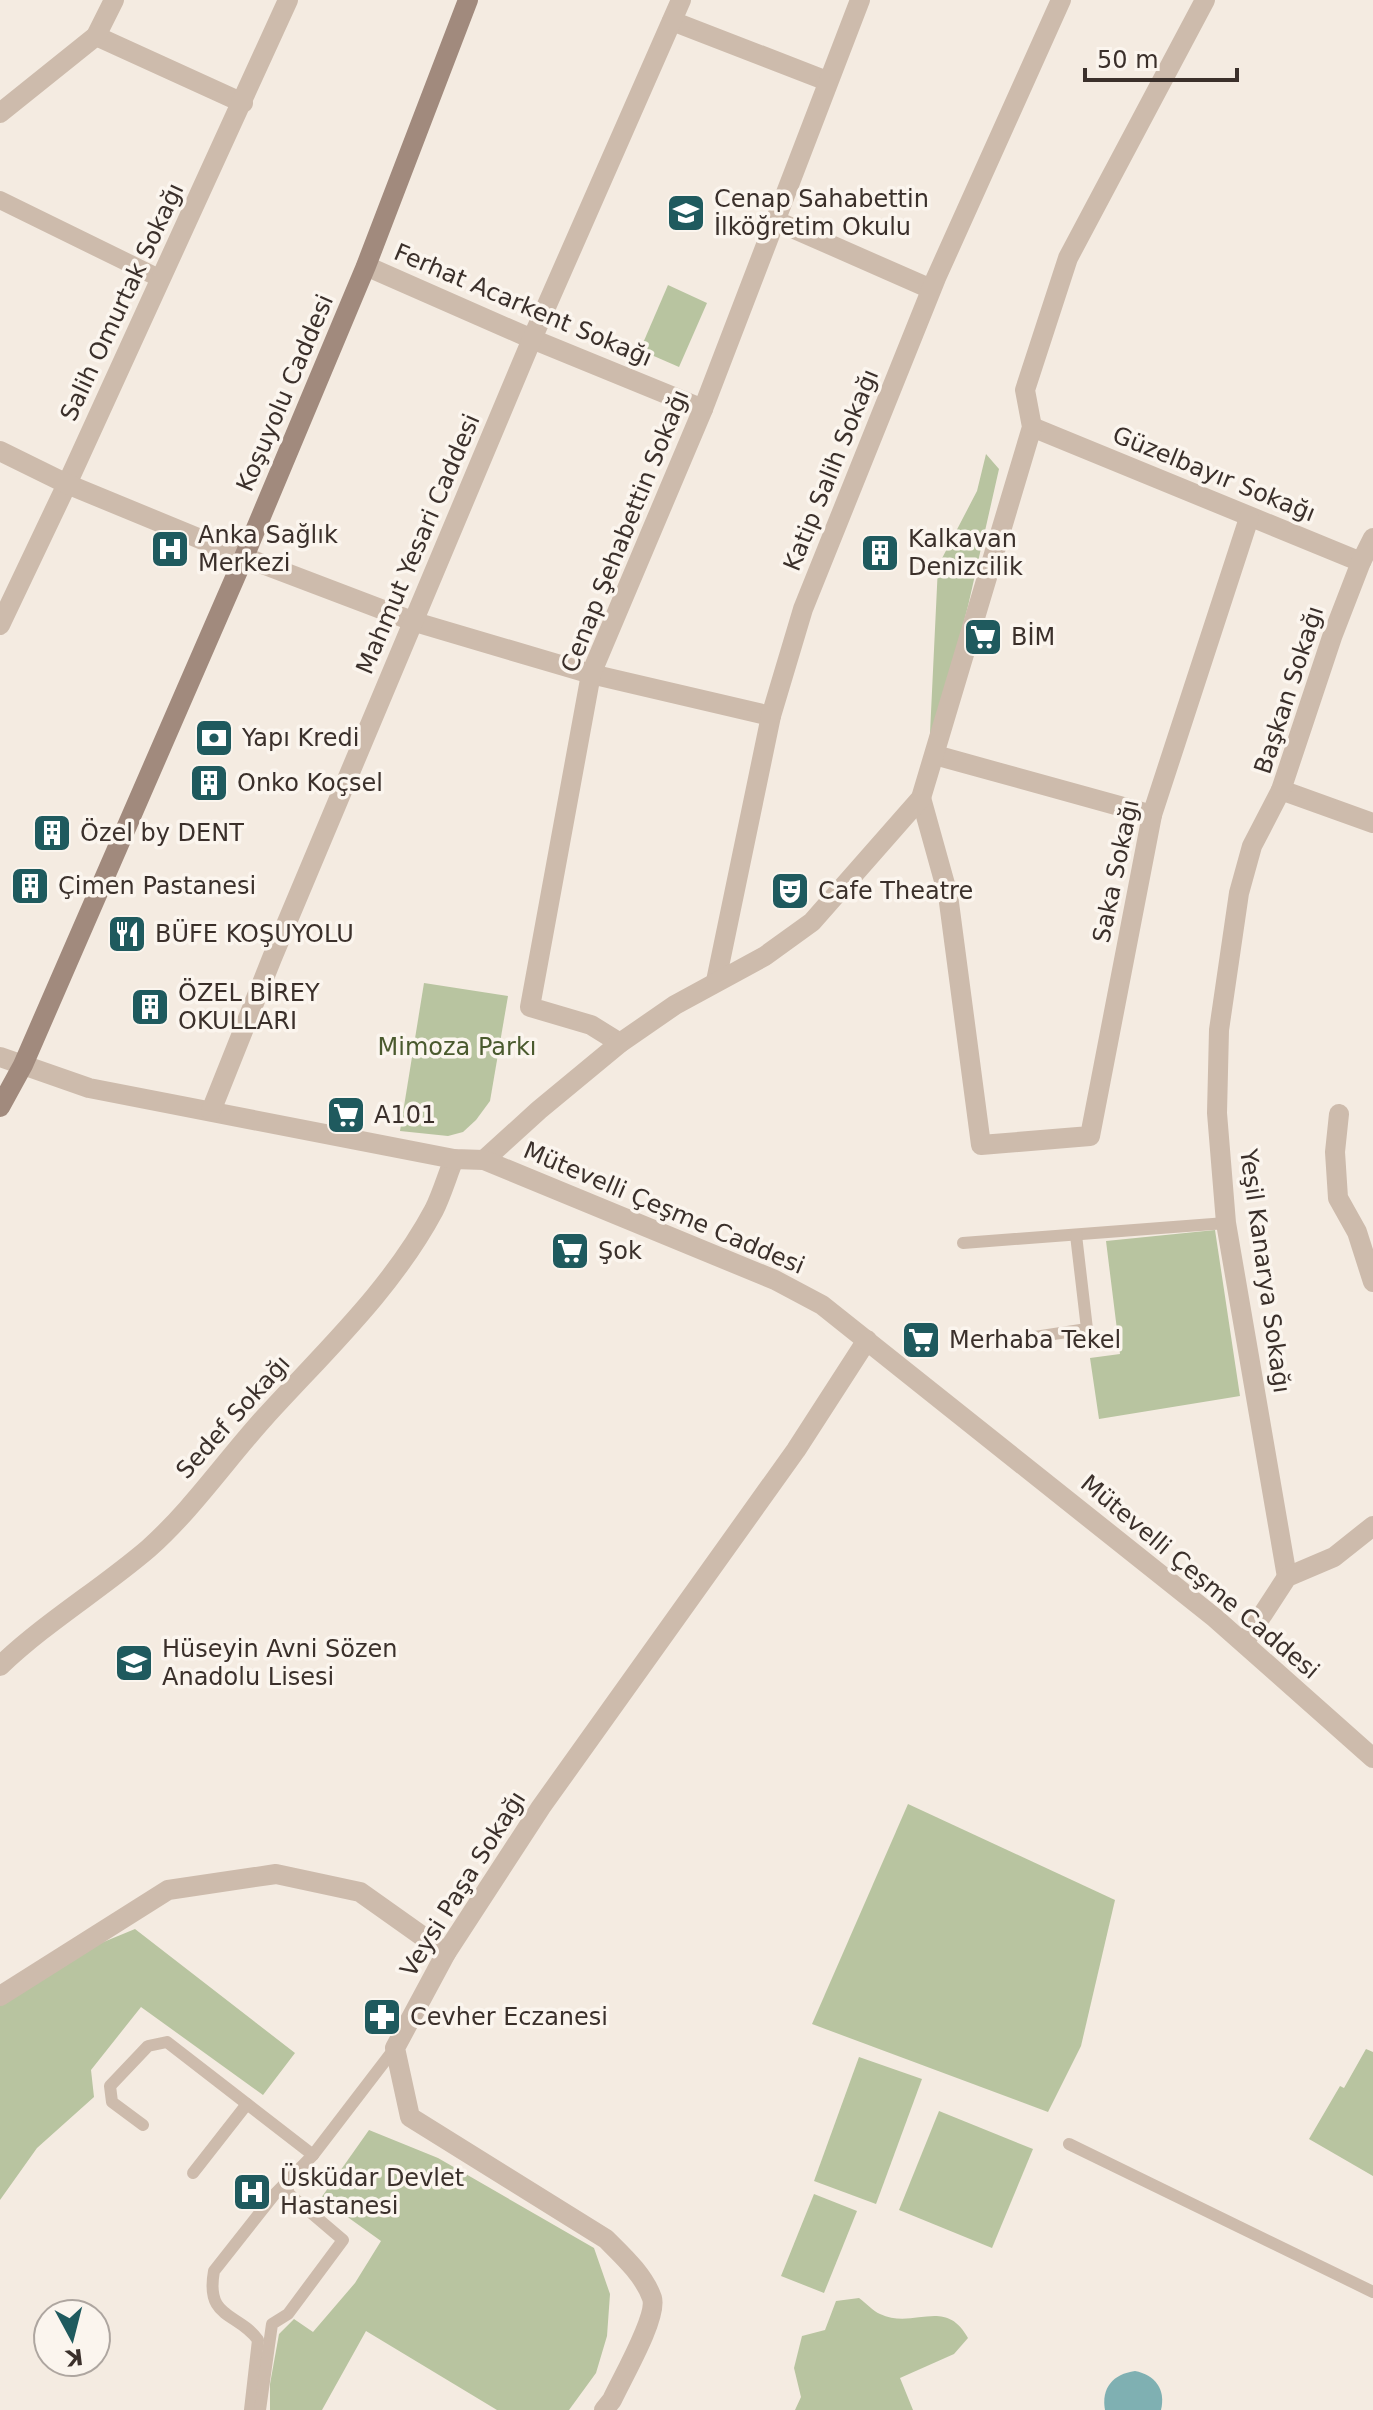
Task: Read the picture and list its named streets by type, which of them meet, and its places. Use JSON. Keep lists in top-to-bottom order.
{
  "streets": {
    "main road": ["Koşuyolu Caddesi"],
    "street": [
      "Salih Omurtak Sokağı",
      "Ferhat Acarkent Sokağı",
      "Katip Salih Sokağı",
      "Güzelbayır Sokağı",
      "Cenap Şehabettin Sokağı",
      "Mahmut Yesari Caddesi",
      "Başkan Sokağı",
      "Saka Sokağı",
      "Mütevelli Çeşme Caddesi",
      "Yeşil Kanarya Sokağı",
      "Sedef Sokağı",
      "Veysi Paşa Sokağı"
    ]
  },
  "crossings": [
    ["Ferhat Acarkent Sokağı", "Koşuyolu Caddesi"],
    ["Ferhat Acarkent Sokağı", "Cenap Şehabettin Sokağı"],
    ["Ferhat Acarkent Sokağı", "Mahmut Yesari Caddesi"],
    ["Koşuyolu Caddesi", "Mütevelli Çeşme Caddesi"],
    ["Güzelbayır Sokağı", "Başkan Sokağı"],
    ["Güzelbayır Sokağı", "Saka Sokağı"],
    ["Mahmut Yesari Caddesi", "Mütevelli Çeşme Caddesi"],
    ["Başkan Sokağı", "Yeşil Kanarya Sokağı"],
    ["Mütevelli Çeşme Caddesi", "Sedef Sokağı"],
    ["Mütevelli Çeşme Caddesi", "Veysi Paşa Sokağı"]
  ],
  "parks": ["Mimoza Parkı"],
  "places": {
    "school or university": ["Cenap Sahabettin İlköğretim Okulu", "Hüseyin Avni Sözen Anadolu Lisesi"],
    "hospital": ["Anka Sağlık Merkezi", "Üsküdar Devlet Hastanesi"],
    "building": [
      "Kalkavan Denizcilik",
      "Onko Koçsel",
      "Özel by DENT",
      "Çimen Pastanesi",
      "ÖZEL BİREY OKULLARI"
    ],
    "supermarket": [
      "BİM",
      "A101",
      "Şok",
      "Merhaba Tekel"
    ],
    "bank": ["Yapı Kredi"],
    "theatre": ["Cafe Theatre"],
    "restaurant": ["BÜFE KOŞUYOLU"],
    "pharmacy": ["Cevher Eczanesi"]
  },
  "scale_bar": "50 m",
  "north": "bottom"
}
